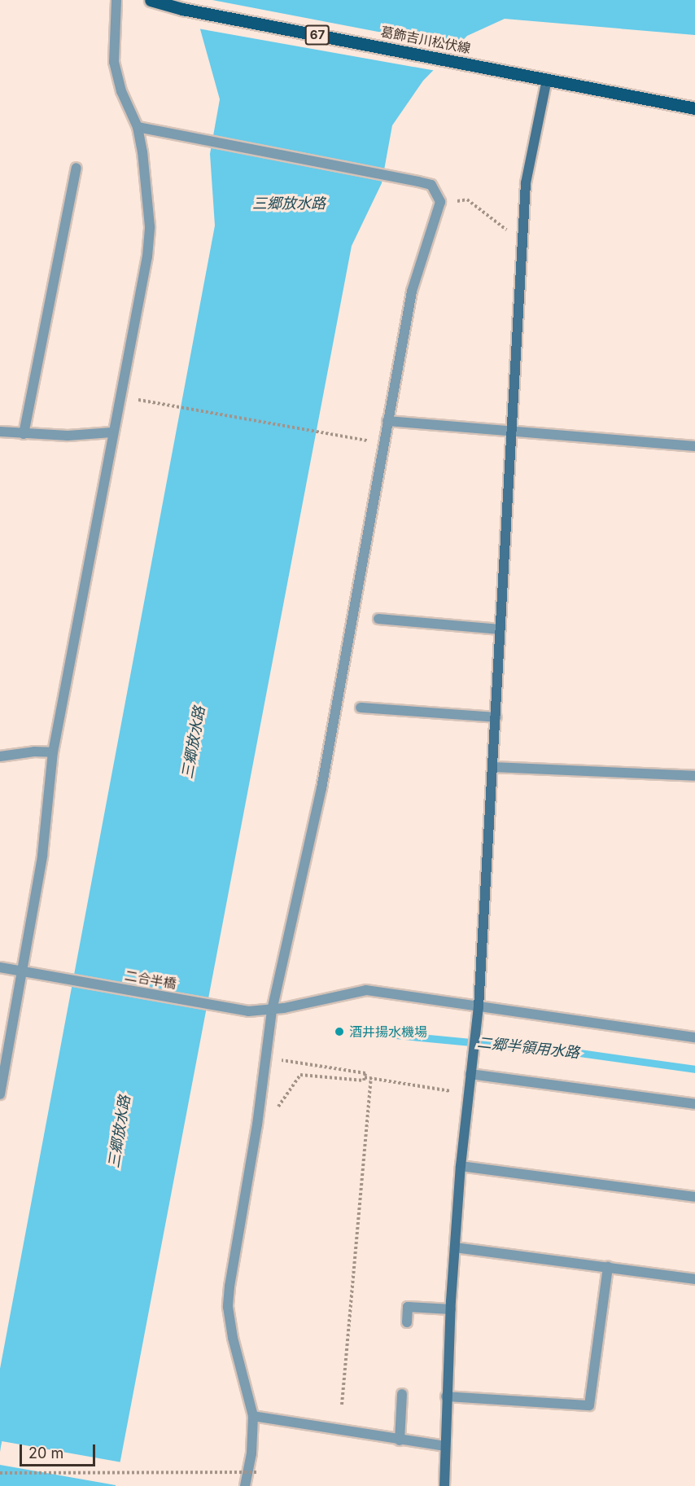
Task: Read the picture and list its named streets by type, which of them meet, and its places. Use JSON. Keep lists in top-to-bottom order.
{
  "streets": {
    "main road": ["67", "葛飾吉川松伏線"],
    "street": ["二合半橋"]
  },
  "water": ["三郷放水路", "二郷半領用水路"],
  "places": ["酒井揚水機場"],
  "scale_bar": "20 m"
}
